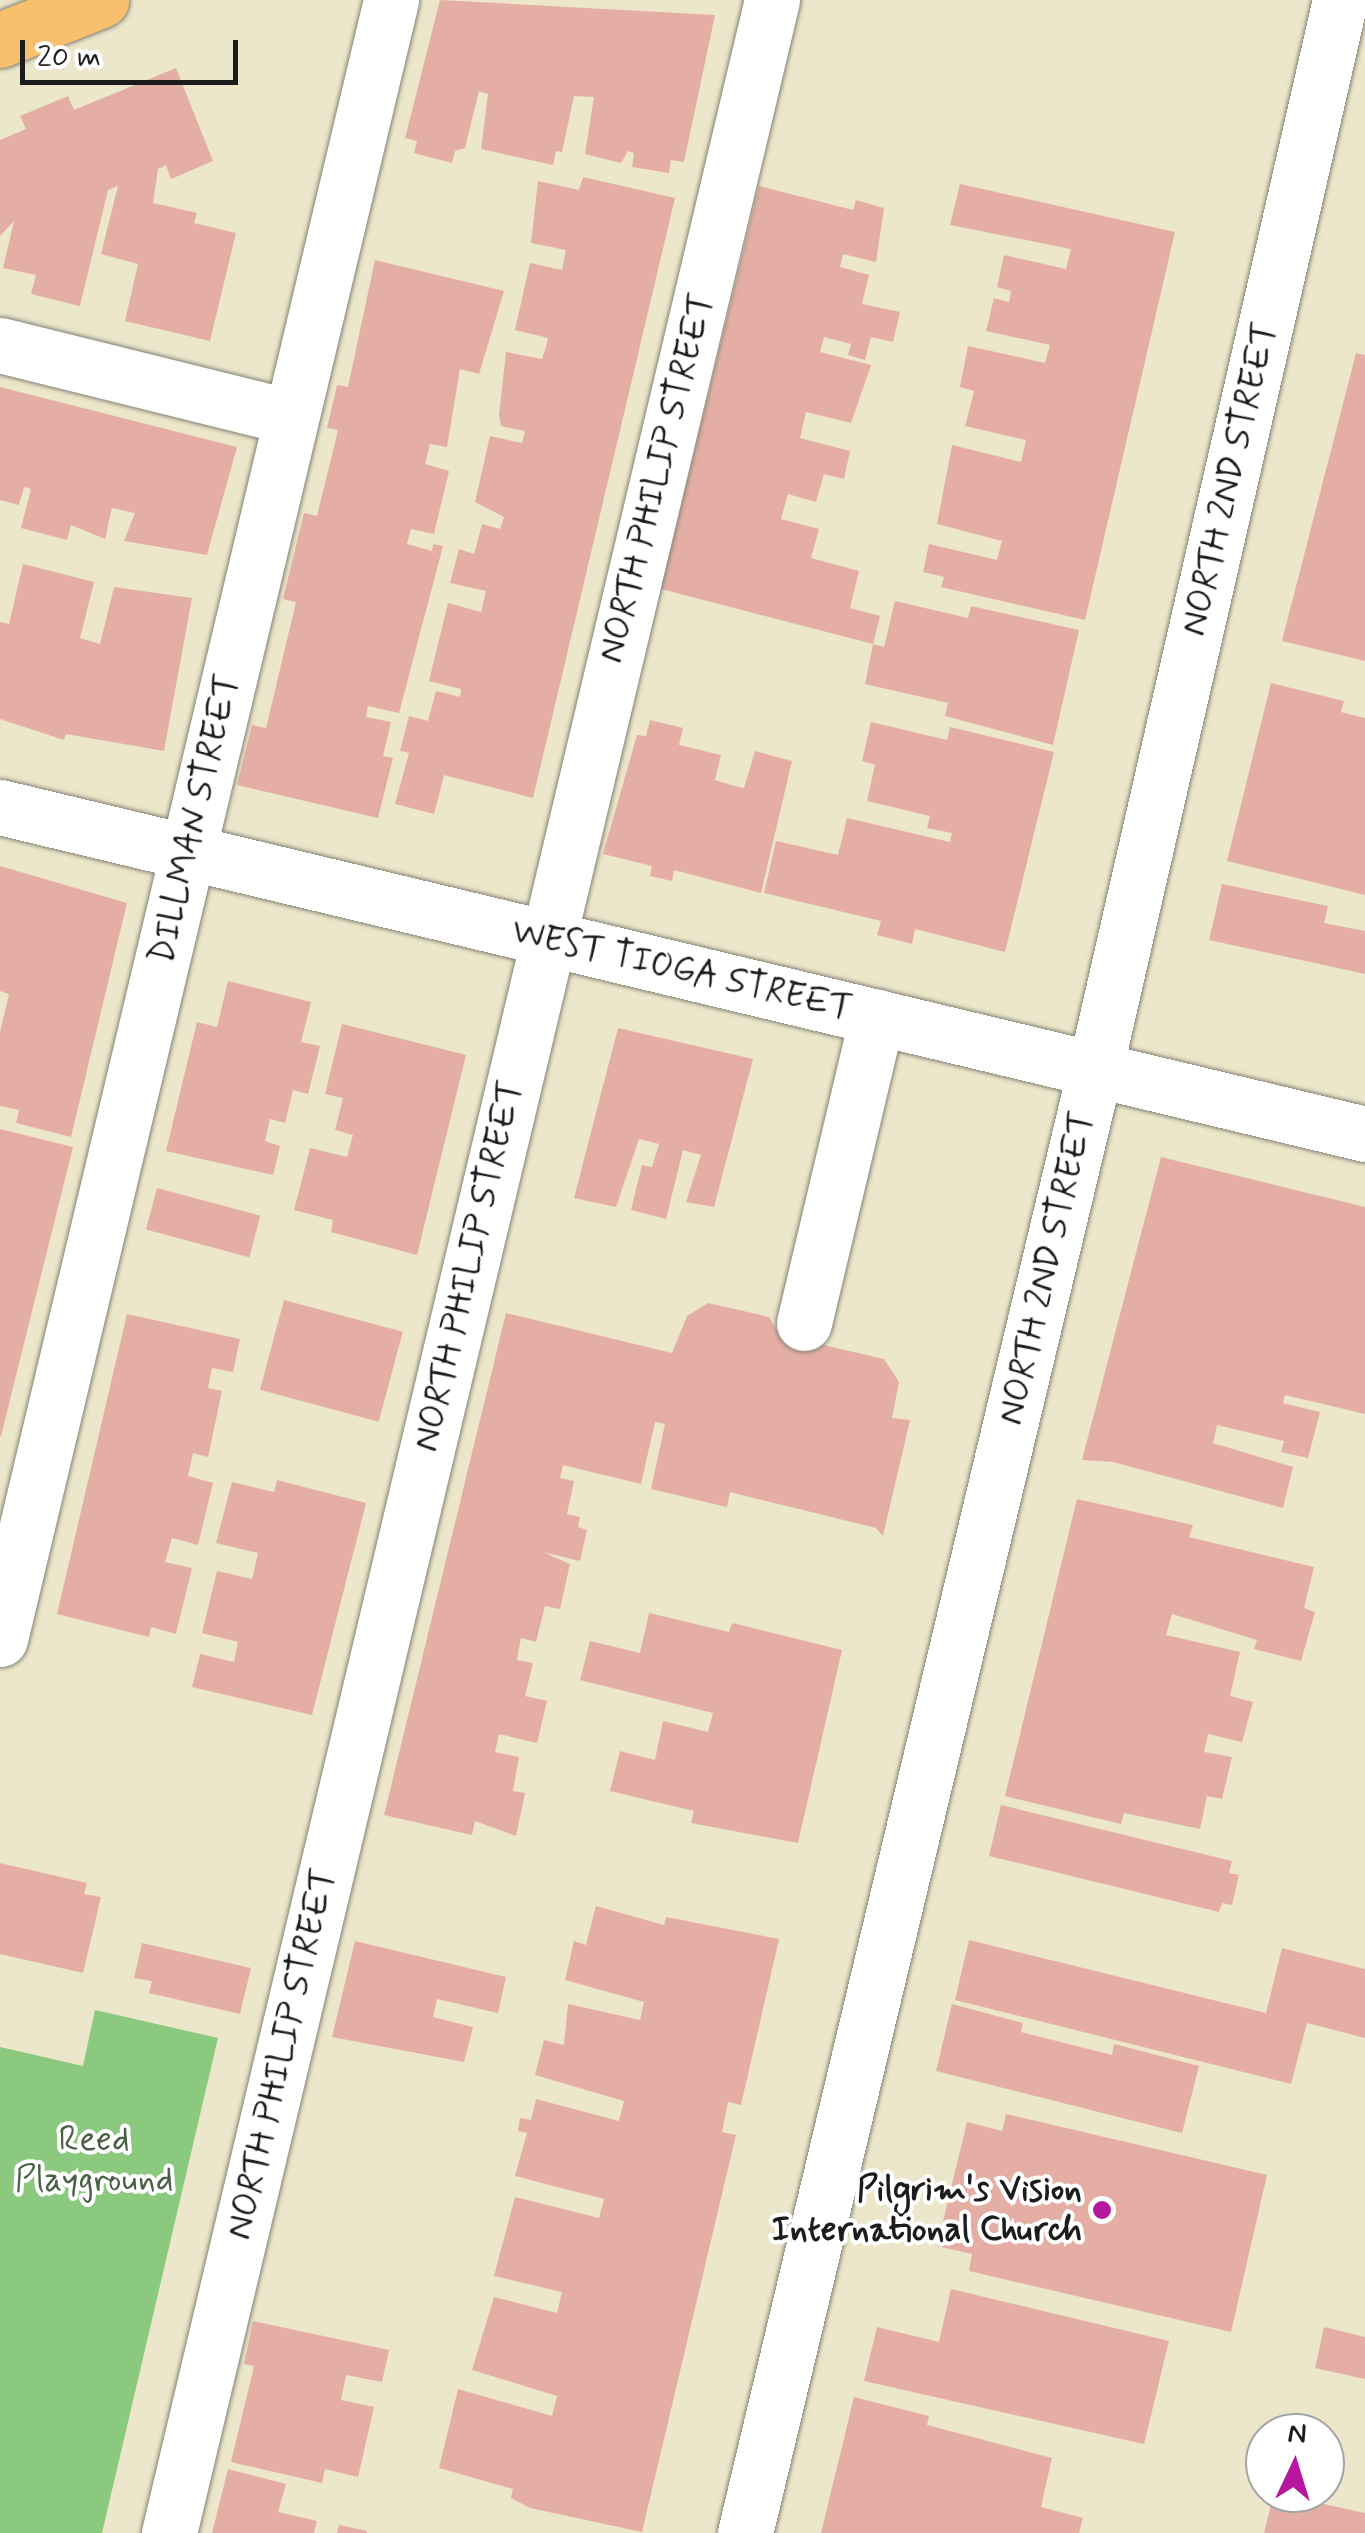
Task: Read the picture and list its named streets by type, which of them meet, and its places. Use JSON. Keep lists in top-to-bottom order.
{
  "streets": {
    "street": [
      "NORTH PHILIP STREET",
      "NORTH 2ND STREET",
      "DILLMAN STREET",
      "WEST TIOGA STREET"
    ]
  },
  "crossings": [
    ["NORTH PHILIP STREET", "WEST TIOGA STREET"],
    ["NORTH 2ND STREET", "WEST TIOGA STREET"],
    ["DILLMAN STREET", "WEST TIOGA STREET"]
  ],
  "parks": ["Reed Playground"],
  "places": ["Pilgrim's Vision International Church"],
  "scale_bar": "20 m",
  "north": "top"
}
